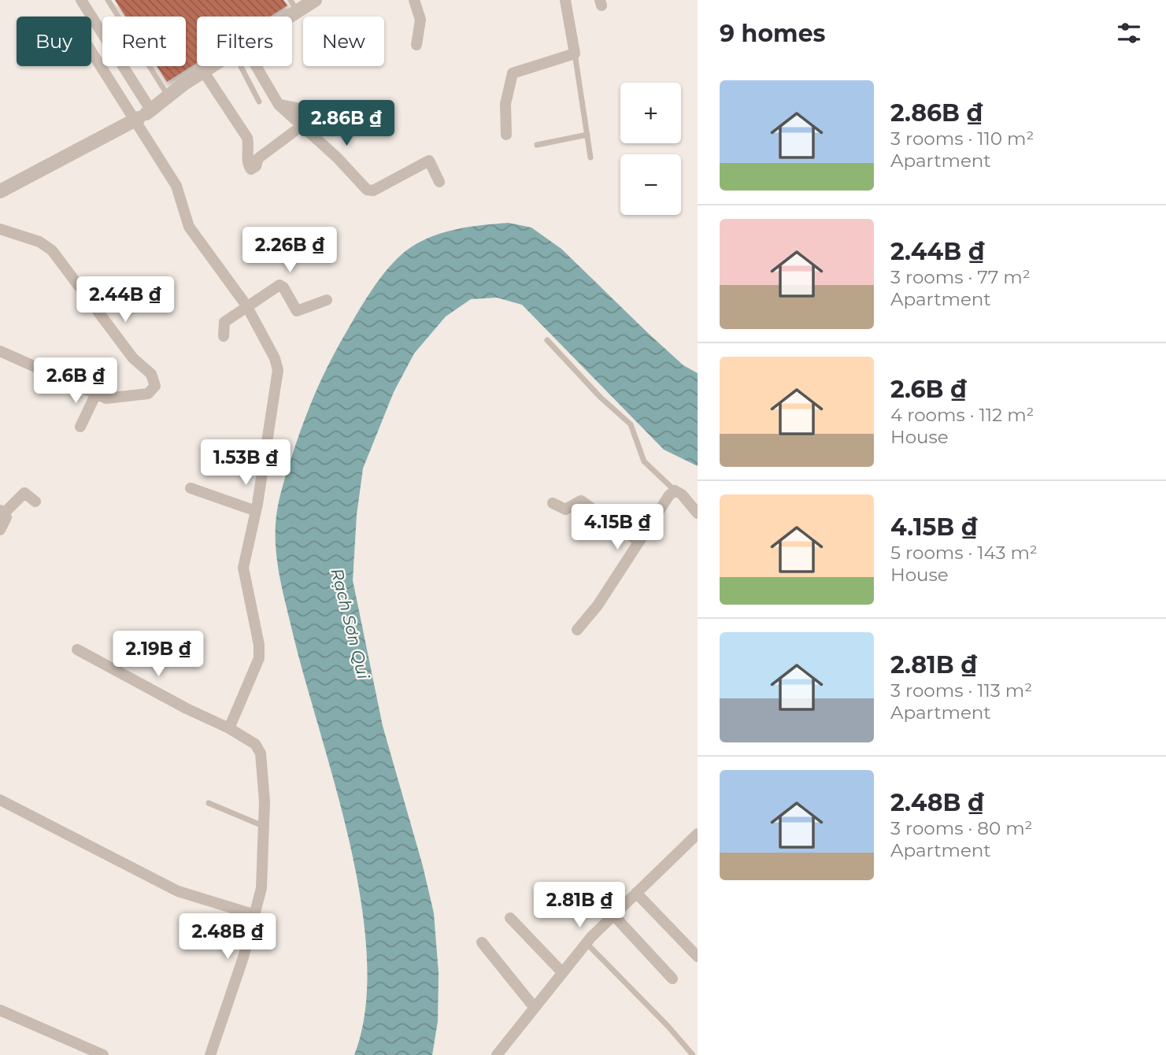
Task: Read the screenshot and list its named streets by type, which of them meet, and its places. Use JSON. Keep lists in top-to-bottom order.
{
  "water": ["Rạch Sơn Qui"],
  "page": {
    "heading": "9 homes",
    "chip": [
      "Buy",
      "Rent",
      "Filters",
      "New"
    ],
    "list": [
      {
        "name": "2.86B ₫",
        "note": "3 rooms · 110 m² · Apartment"
      },
      {
        "name": "2.44B ₫",
        "note": "3 rooms · 77 m² · Apartment"
      },
      {
        "name": "2.6B ₫",
        "note": "4 rooms · 112 m² · House"
      },
      {
        "name": "4.15B ₫",
        "note": "5 rooms · 143 m² · House"
      },
      {
        "name": "2.81B ₫",
        "note": "3 rooms · 113 m² · Apartment"
      },
      {
        "name": "2.48B ₫",
        "note": "3 rooms · 80 m² · Apartment"
      }
    ],
    "map_buttons": ["+", "−"],
    "price": [
      "2.86B ₫",
      "2.26B ₫",
      "2.44B ₫",
      "2.6B ₫",
      "1.53B ₫",
      "4.15B ₫",
      "2.19B ₫",
      "2.81B ₫",
      "2.48B ₫"
    ]
  }
}
